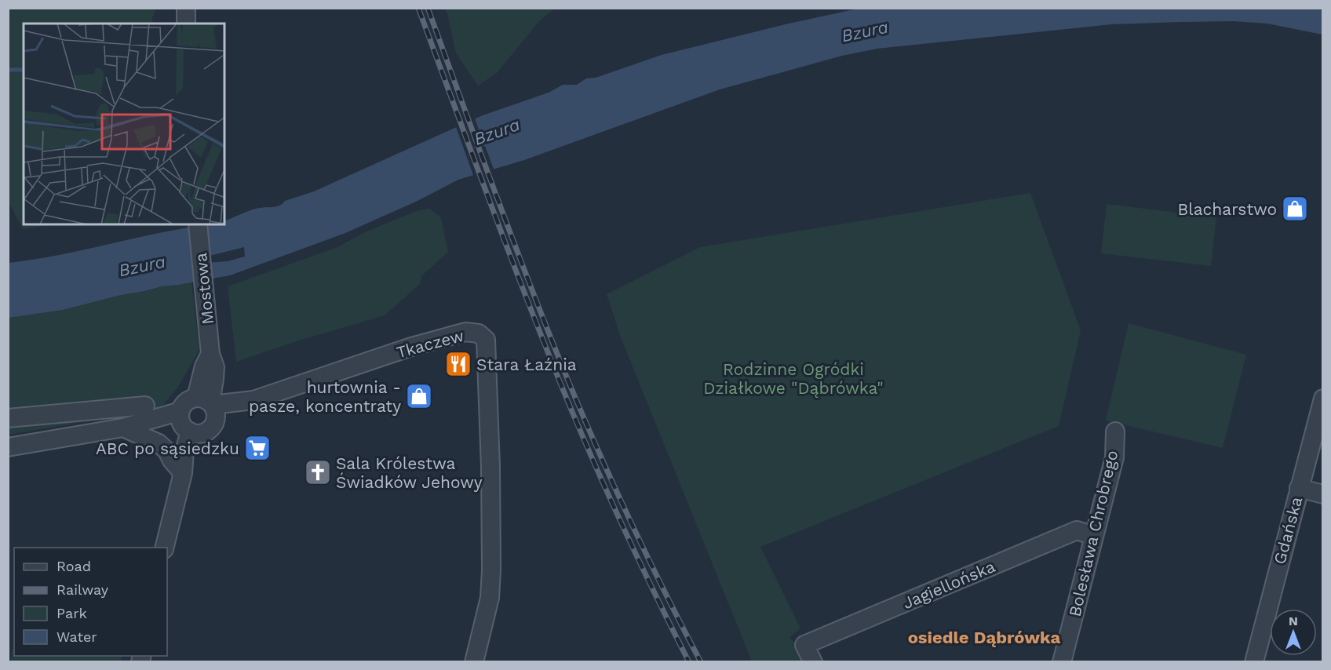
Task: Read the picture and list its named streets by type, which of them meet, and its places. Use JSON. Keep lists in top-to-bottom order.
{
  "streets": {
    "street": [
      "Mostowa",
      "Tkaczew",
      "Gdańska",
      "Bolesława Chrobrego",
      "Jagiellońska"
    ]
  },
  "crossings": [
    ["Mostowa", "Tkaczew"],
    ["Bolesława Chrobrego", "Jagiellońska"]
  ],
  "districts": ["osiedle Dąbrówka"],
  "water": ["Bzura"],
  "parks": ["Rodzinne Ogródki Działkowe \"Dąbrówka\""],
  "places": {
    "shop": ["Blacharstwo", "hurtownia - pasze, koncentraty"],
    "restaurant": ["Stara Łaźnia"],
    "supermarket": ["ABC po sąsiedzku"],
    "church": ["Sala Królestwa Świadków Jehowy"]
  },
  "legend": [
    "Road",
    "Railway",
    "Park",
    "Water"
  ],
  "north": "top"
}
